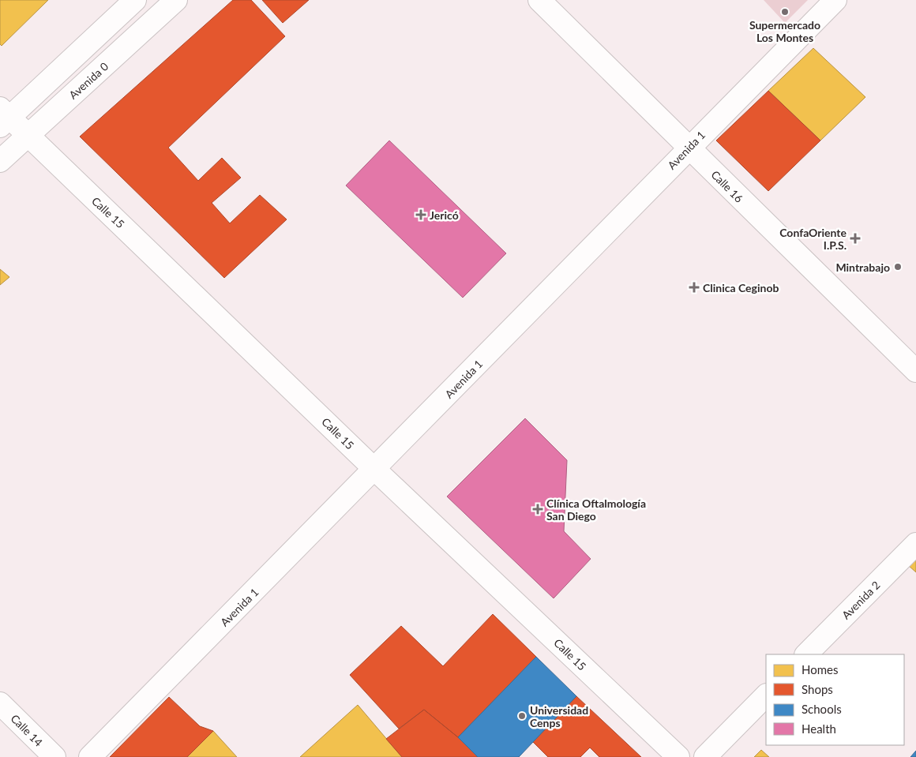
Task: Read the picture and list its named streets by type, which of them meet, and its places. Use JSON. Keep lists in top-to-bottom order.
{
  "streets": {
    "street": [
      "Avenida 0",
      "Avenida 1",
      "Calle 16",
      "Calle 15",
      "Avenida 2",
      "Calle 14"
    ]
  },
  "crossings": [
    ["Avenida 0", "Calle 15"],
    ["Avenida 1", "Calle 16"],
    ["Avenida 1", "Calle 15"]
  ],
  "places": {
    "other": ["Supermercado Los Montes", "Mintrabajo", "Universidad Cenps"],
    "health": [
      "Jericó",
      "ConfaOriente I.P.S.",
      "Clinica Ceginob",
      "Clínica Oftalmología San Diego"
    ]
  },
  "legend": [
    "Homes",
    "Shops",
    "Schools",
    "Health"
  ]
}
